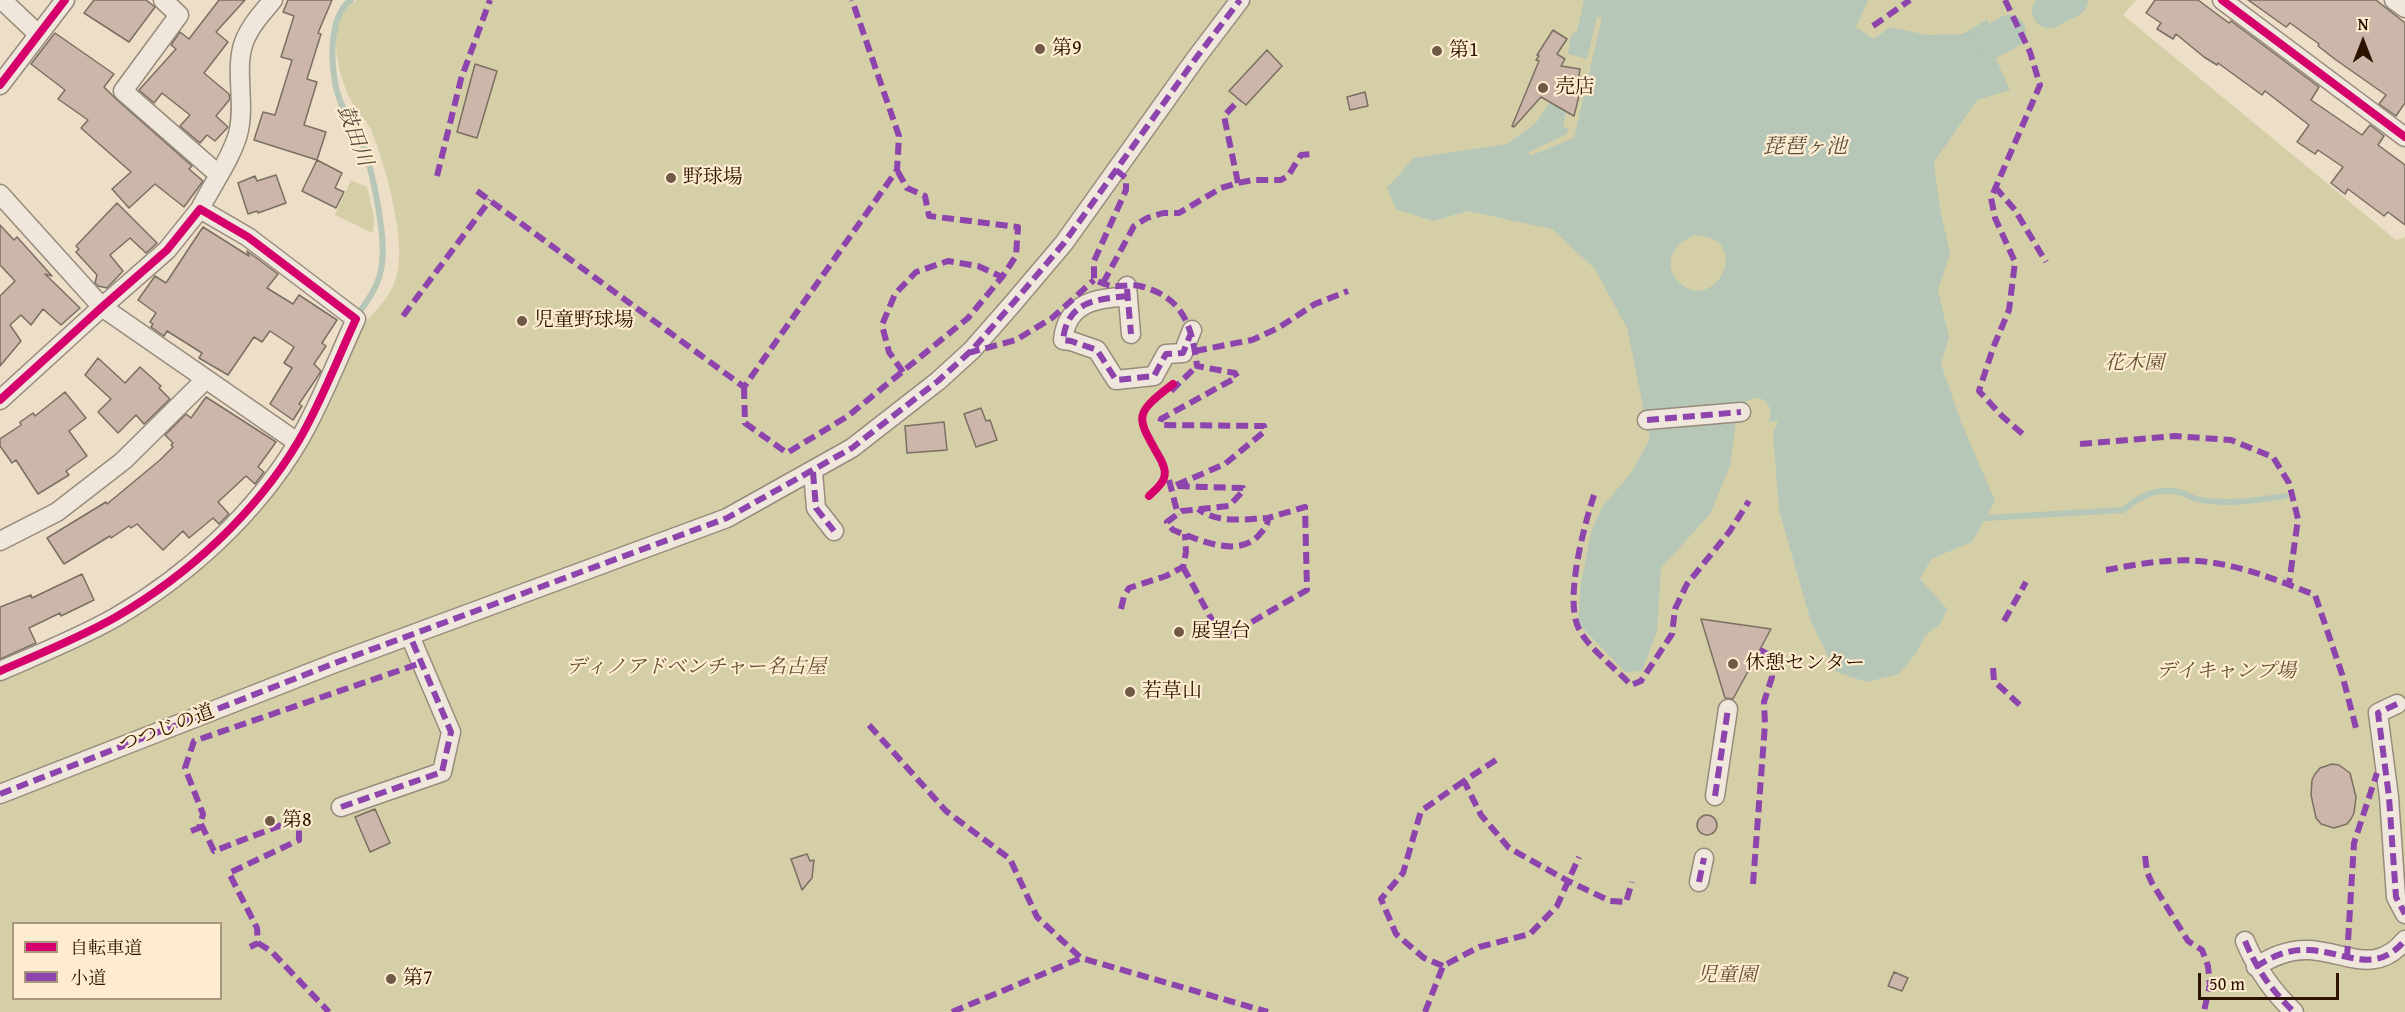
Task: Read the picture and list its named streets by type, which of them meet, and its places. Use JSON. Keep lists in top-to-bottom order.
{
  "streets": {
    "street": ["つつじの道"]
  },
  "water": ["鼓田川", "琵琶ヶ池"],
  "parks": [
    "花木園",
    "ディノアドベンチャー名古屋",
    "デイキャンプ場",
    "児童園"
  ],
  "places": [
    "第9",
    "第1",
    "売店",
    "野球場",
    "児童野球場",
    "展望台",
    "休憩センター",
    "若草山",
    "第8",
    "第7"
  ],
  "legend": ["自転車道", "小道"],
  "scale_bar": "50 m",
  "north": "top"
}
